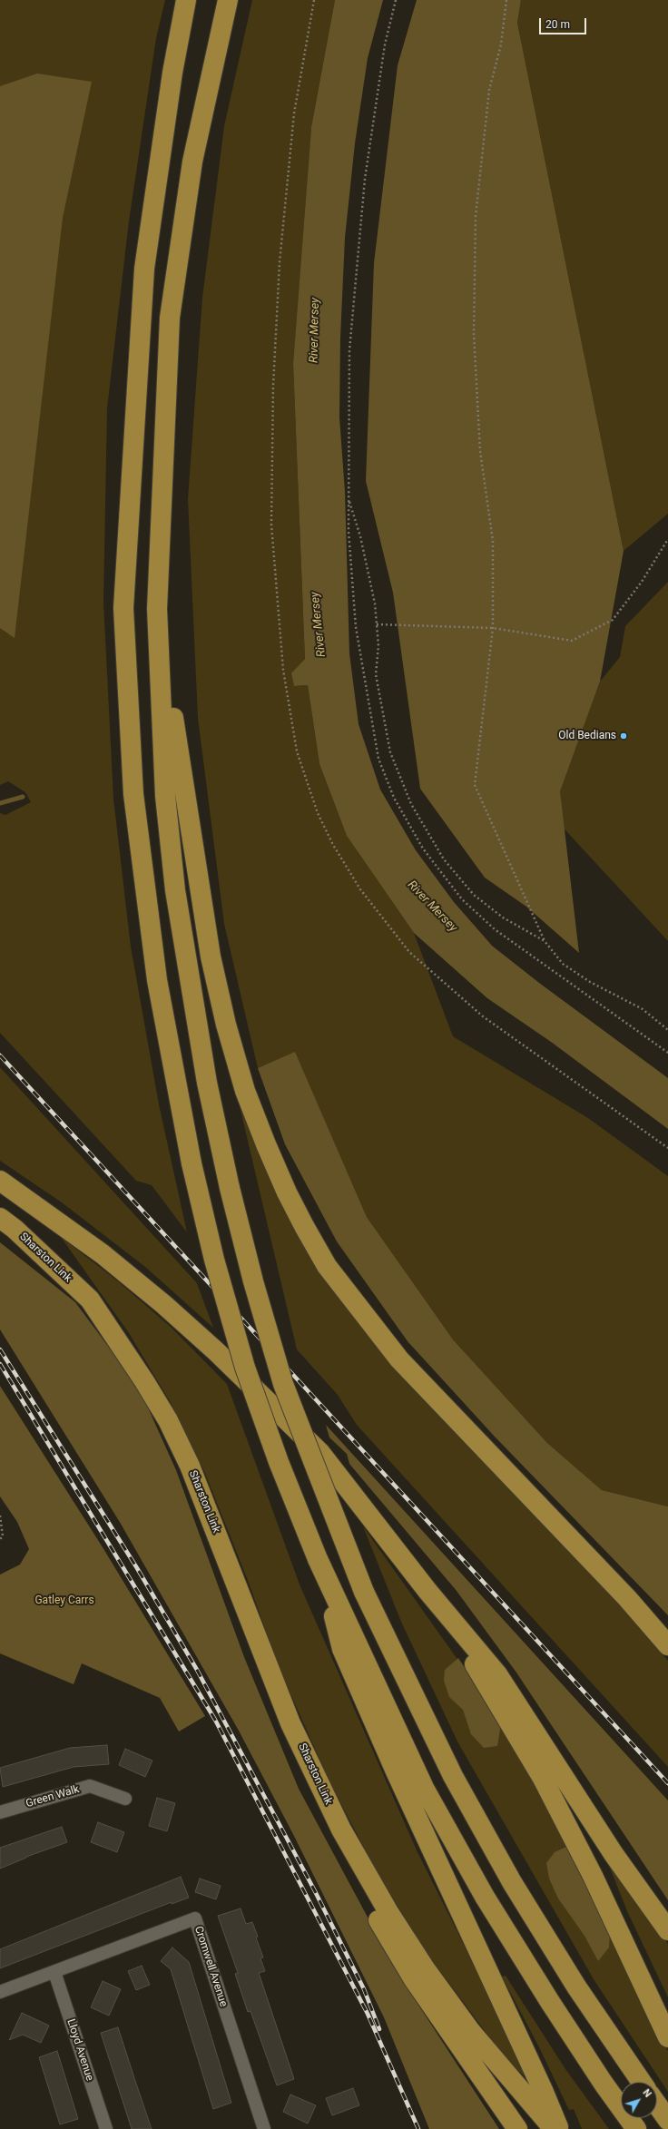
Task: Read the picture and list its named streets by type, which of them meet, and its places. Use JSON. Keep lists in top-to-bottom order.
{
  "streets": {
    "highway": ["Sharston Link"],
    "street": ["Green Walk", "Cromwell Avenue", "Lloyd Avenue"]
  },
  "crossings": [
    ["Cromwell Avenue", "Lloyd Avenue"]
  ],
  "water": ["River Mersey"],
  "parks": ["Gatley Carrs"],
  "places": ["Old Bedians"],
  "scale_bar": "20 m",
  "north": "top right"
}
